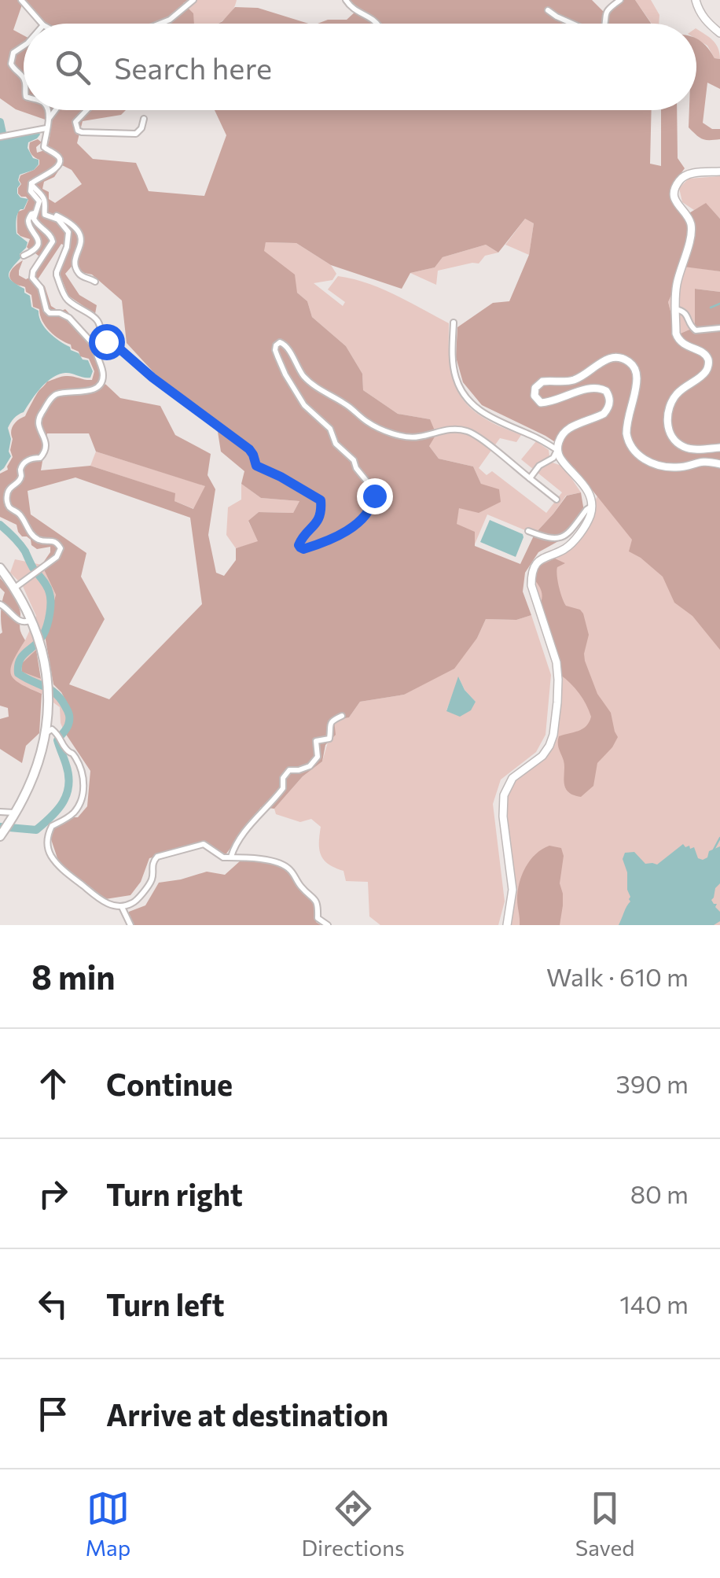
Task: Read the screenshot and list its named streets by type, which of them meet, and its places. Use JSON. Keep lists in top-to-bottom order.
{
  "page": {
    "search": "Search here",
    "heading": ["8 min", "Walk · 610 m"],
    "list": [
      ["Continue", "390 m"],
      ["Turn right", "80 m"],
      ["Turn left", "140 m"],
      "Arrive at destination"
    ],
    "nav": ["Map", "Directions", "Saved"]
  }
}
